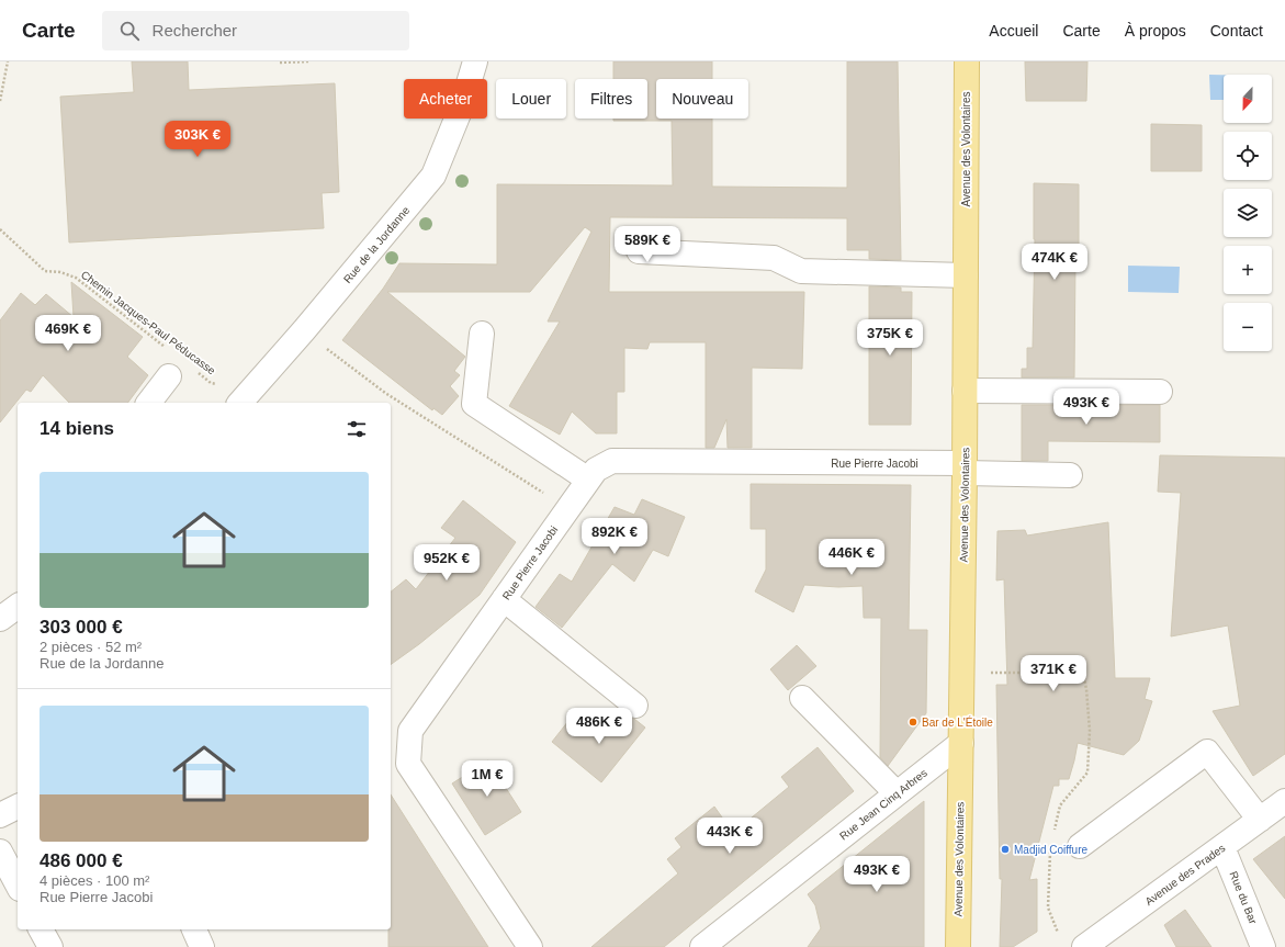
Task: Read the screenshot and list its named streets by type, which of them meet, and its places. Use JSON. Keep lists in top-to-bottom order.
{
  "streets": {
    "main road": ["Avenue des Volontaires"],
    "street": [
      "Rue de la Jordanne",
      "Rue Pierre Jacobi",
      "Rue Jean Cinq Arbres",
      "Avenue des Prades",
      "Rue du Bar"
    ],
    "path": ["Chemin Jacques-Paul Péducasse"]
  },
  "crossings": [
    ["Avenue des Volontaires", "Rue Pierre Jacobi"],
    ["Avenue des Volontaires", "Rue Jean Cinq Arbres"],
    ["Rue de la Jordanne", "Chemin Jacques-Paul Péducasse"],
    ["Avenue des Prades", "Rue du Bar"]
  ],
  "places": ["Bar de L'Étoile", "Madjid Coiffure"],
  "north": "bottom",
  "page": {
    "header": "Carte",
    "search": "Rechercher",
    "nav": [
      "Accueil",
      "Carte",
      "À propos",
      "Contact"
    ],
    "map_buttons": ["+", "−"],
    "chip": [
      "Acheter",
      "Louer",
      "Filtres",
      "Nouveau"
    ],
    "price": [
      "303K €",
      "589K €",
      "474K €",
      "469K €",
      "375K €",
      "493K €",
      "892K €",
      "446K €",
      "952K €",
      "371K €",
      "486K €",
      "1M €",
      "443K €",
      "493K €"
    ],
    "heading": "14 biens",
    "list": [
      {
        "name": "303 000 €",
        "note": "2 pièces · 52 m² · Rue de la Jordanne"
      },
      {
        "name": "486 000 €",
        "note": "4 pièces · 100 m² · Rue Pierre Jacobi"
      }
    ]
  }
}
